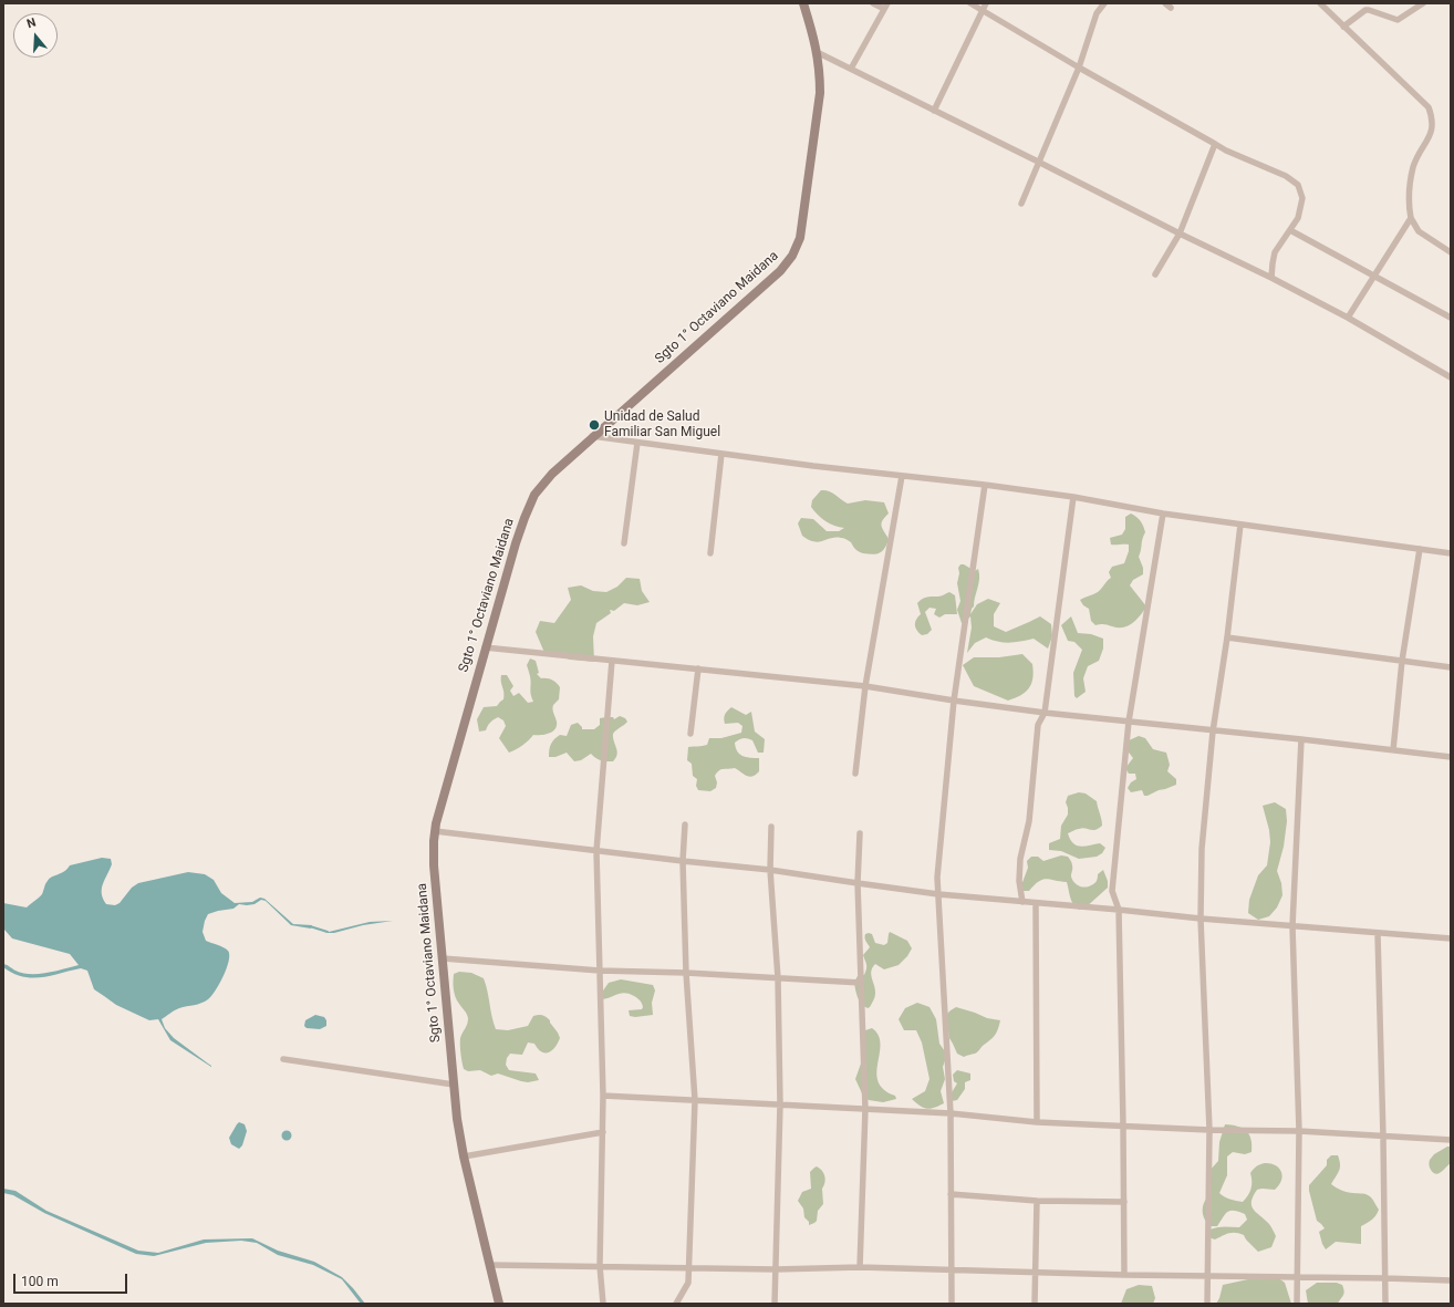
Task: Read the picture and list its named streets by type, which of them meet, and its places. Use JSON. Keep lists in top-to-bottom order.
{
  "streets": {
    "main road": ["Sgto 1° Octaviano Maidana"]
  },
  "places": ["Unidad de Salud Familiar San Miguel"],
  "scale_bar": "100 m",
  "north": "top"
}
